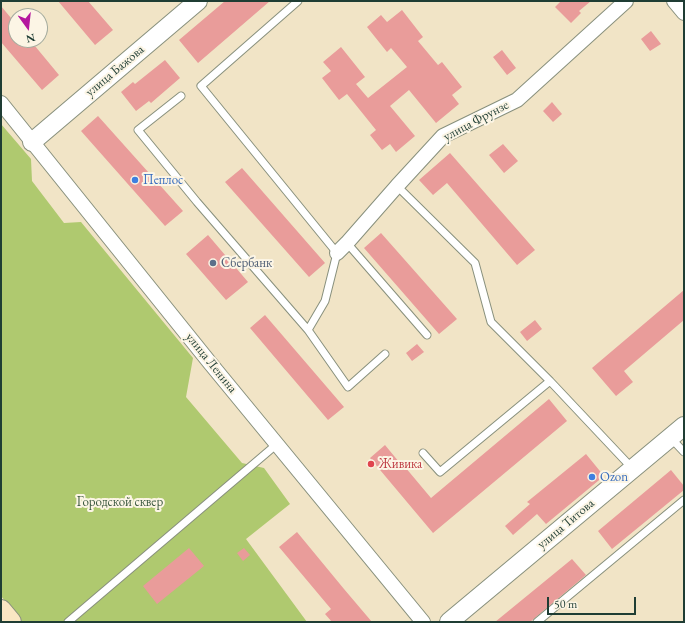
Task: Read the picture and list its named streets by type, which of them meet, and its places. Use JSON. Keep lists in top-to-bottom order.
{
  "streets": {
    "street": [
      "улица Бажова",
      "улица Фрунзе",
      "улица Ленина",
      "улица Титова"
    ]
  },
  "crossings": [
    ["улица Бажова", "улица Ленина"]
  ],
  "parks": ["Городской сквер"],
  "places": [
    "Пеплос",
    "Сбербанк",
    "Живика",
    "Ozon"
  ],
  "scale_bar": "50 m",
  "north": "bottom"
}
